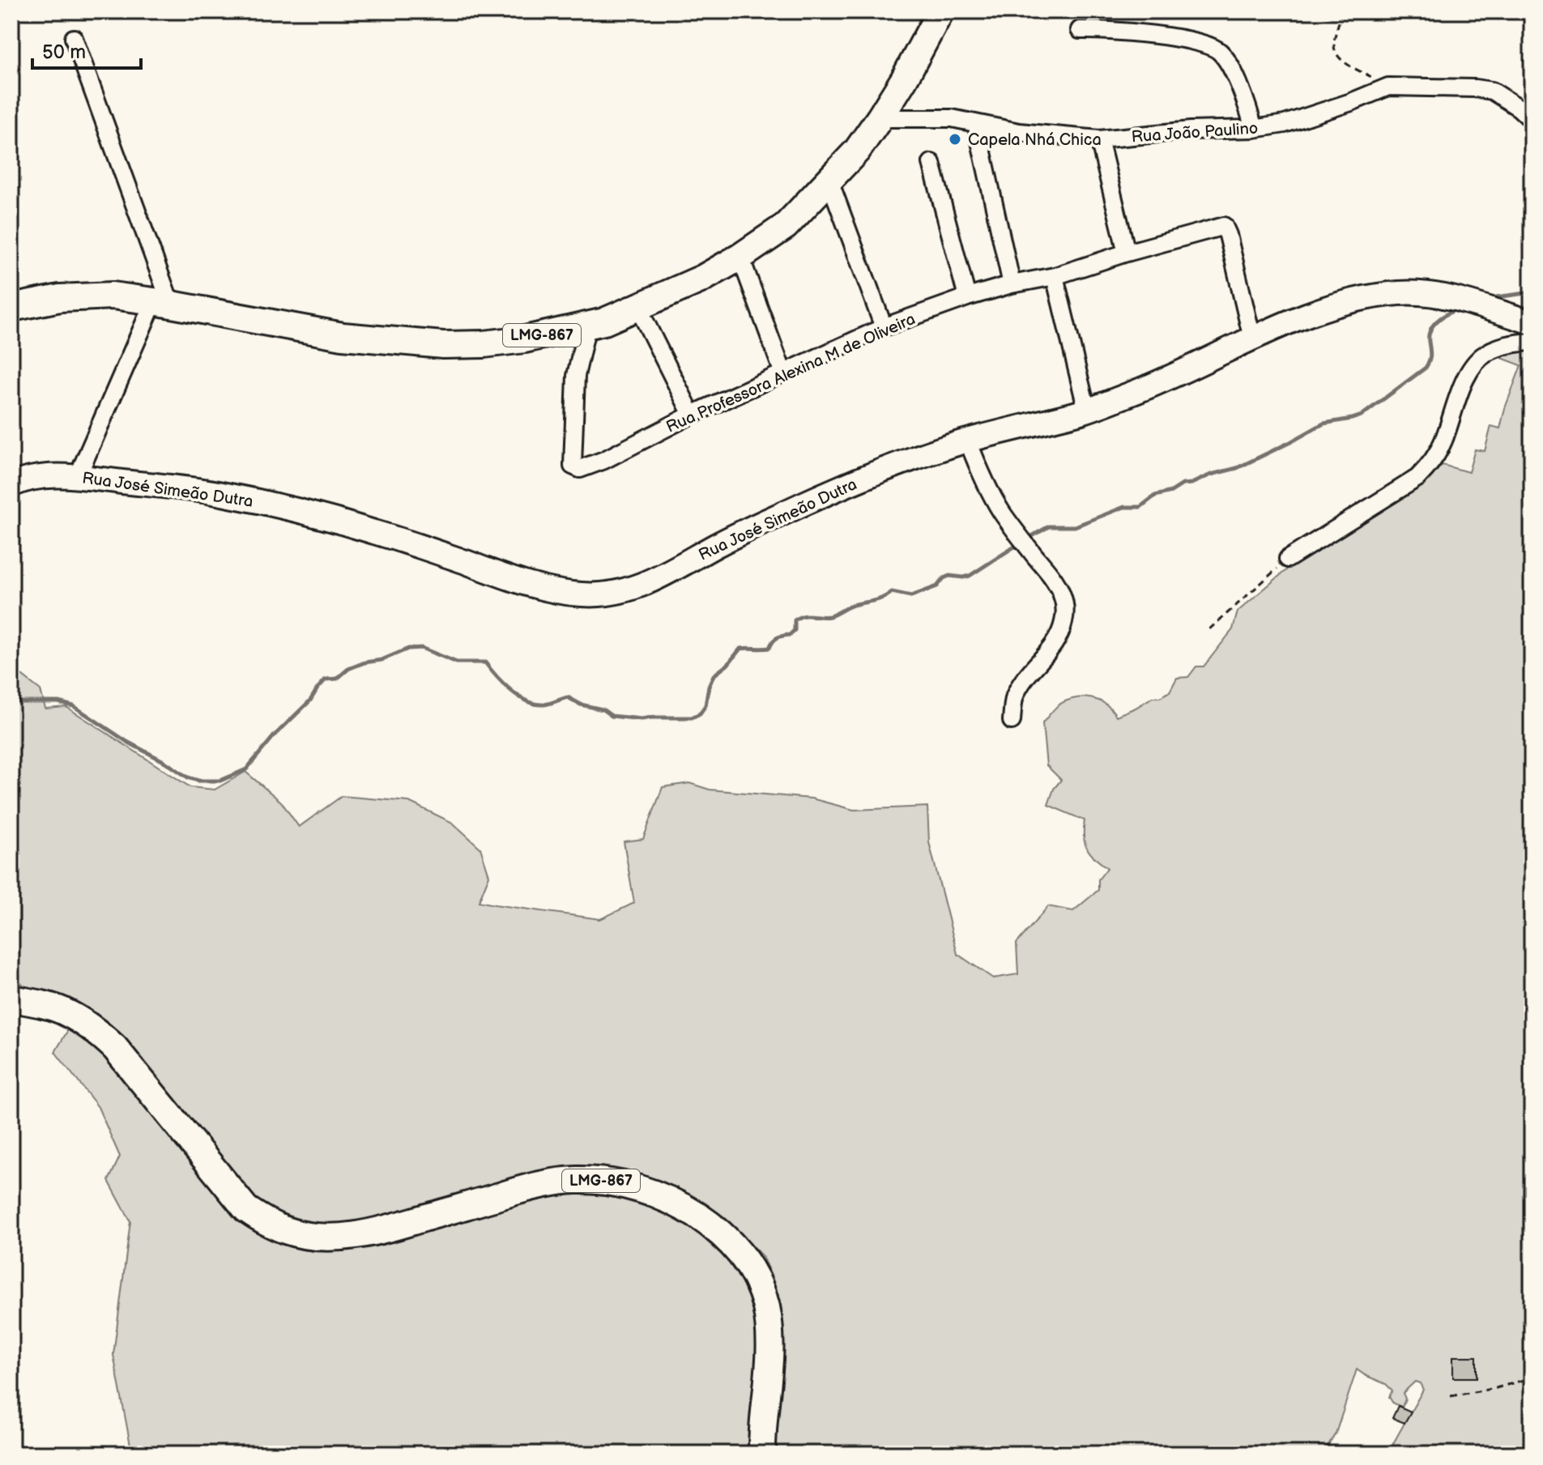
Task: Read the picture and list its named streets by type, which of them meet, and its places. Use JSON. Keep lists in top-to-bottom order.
{
  "streets": {
    "main road": ["LMG-867", "Rua José Simeão Dutra"],
    "street": ["Rua João Paulino", "Rua Professora Alexina M de Oliveira"]
  },
  "crossings": [
    ["Rua João Paulino", "LMG-867"],
    ["LMG-867", "Rua Professora Alexina M de Oliveira"],
    ["Rua Professora Alexina M de Oliveira", "Rua José Simeão Dutra"]
  ],
  "places": ["Capela Nhá Chica"],
  "scale_bar": "50 m"
}
